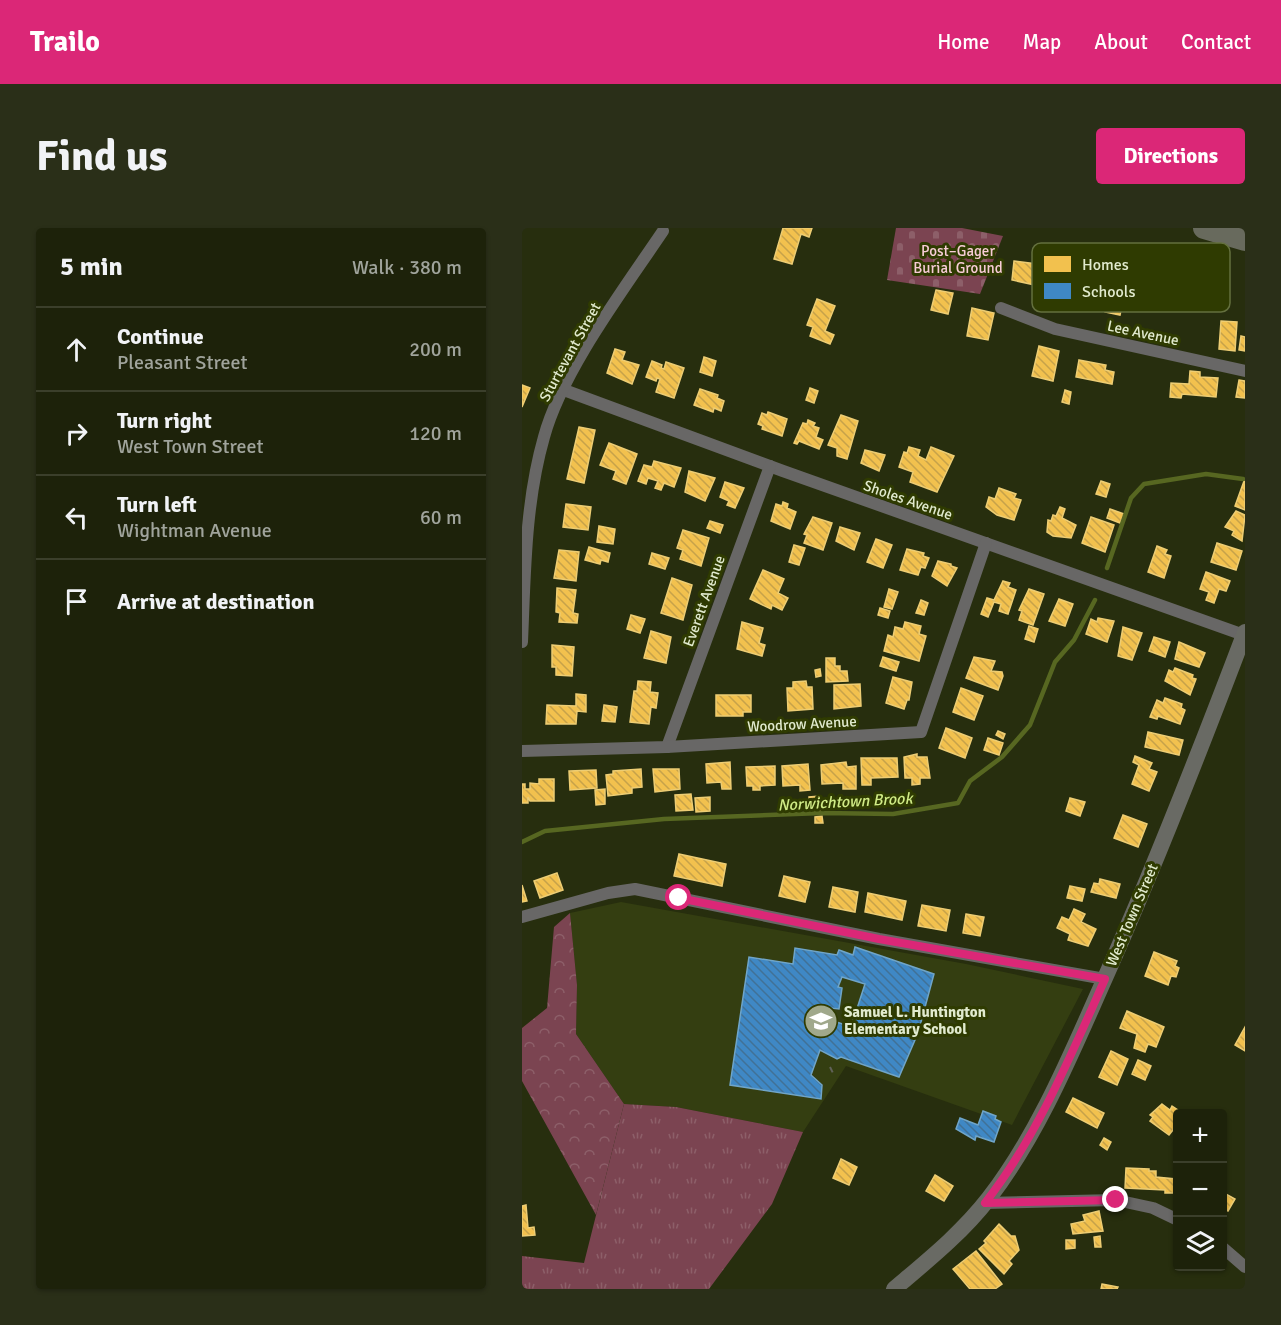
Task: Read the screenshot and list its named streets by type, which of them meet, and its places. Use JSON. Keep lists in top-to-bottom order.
{
  "streets": {
    "main road": ["West Town Street"],
    "street": [
      "Lee Avenue",
      "Sturtevant Street",
      "Sholes Avenue",
      "Everett Avenue",
      "Woodrow Avenue"
    ]
  },
  "crossings": [
    ["Sturtevant Street", "Sholes Avenue"],
    ["Sholes Avenue", "Everett Avenue"],
    ["Sholes Avenue", "Woodrow Avenue"],
    ["Sholes Avenue", "West Town Street"],
    ["Everett Avenue", "Woodrow Avenue"]
  ],
  "water": ["Norwichtown Brook"],
  "parks": ["Post–Gager Burial Ground"],
  "places": {
    "school or university": ["Samuel L. Huntington Elementary School"]
  },
  "legend": ["Homes", "Schools"],
  "page": {
    "header": "Trailo",
    "nav": [
      "Home",
      "Map",
      "About",
      "Contact"
    ],
    "buttons": "Directions",
    "title": "Find us",
    "heading": ["5 min", "Walk · 380 m"],
    "list": [
      ["Continue", "Pleasant Street", "200 m"],
      ["Turn right", "West Town Street", "120 m"],
      ["Turn left", "Wightman Avenue", "60 m"],
      "Arrive at destination"
    ],
    "map_buttons": ["+", "−"]
  }
}
